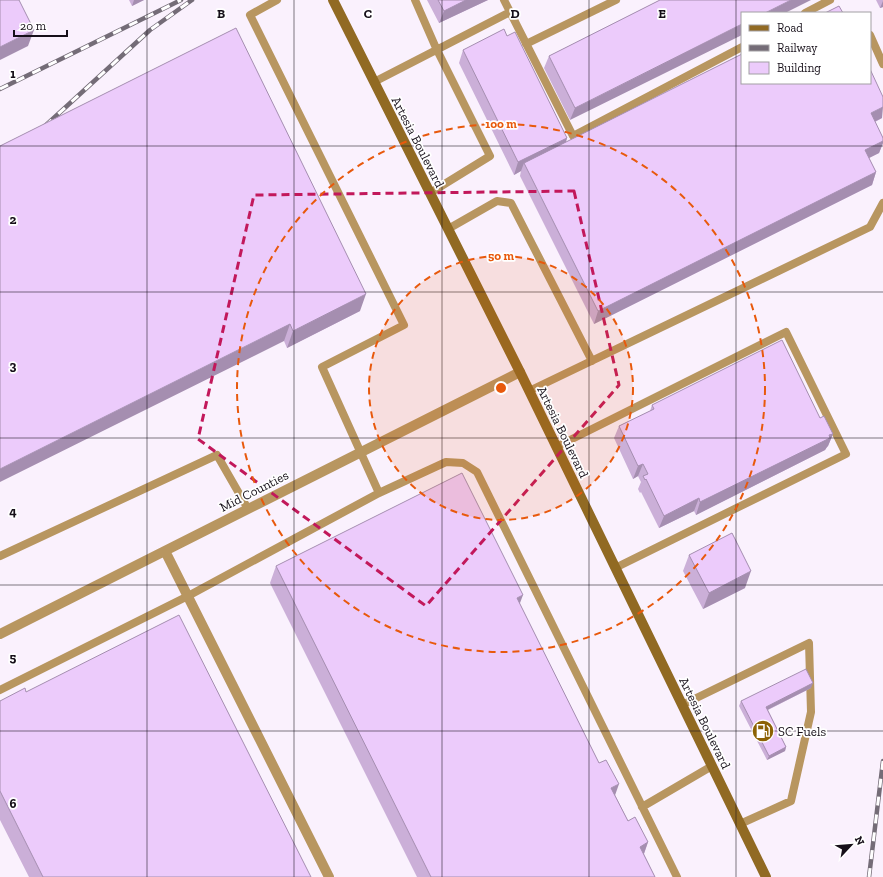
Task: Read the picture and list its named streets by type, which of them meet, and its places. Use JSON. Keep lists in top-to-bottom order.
{
  "streets": {
    "main road": ["Artesia Boulevard"],
    "street": ["Mid Counties"]
  },
  "crossings": [
    ["Artesia Boulevard", "Mid Counties"]
  ],
  "places": {
    "fuel station": ["SC Fuels"]
  },
  "legend": ["Road", "Railway", "Building"],
  "scale_bar": "20 m",
  "north": "top right",
  "grid": {
    "columns": [
      "B",
      "C",
      "D",
      "E"
    ],
    "rows": [
      "1",
      "2",
      "3",
      "4",
      "5",
      "6"
    ]
  },
  "rings": ["100 m", "50 m"]
}
